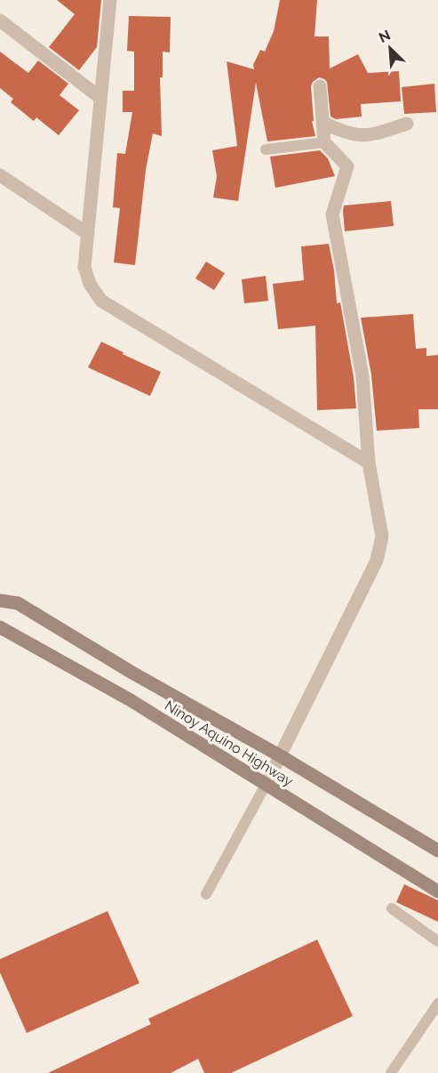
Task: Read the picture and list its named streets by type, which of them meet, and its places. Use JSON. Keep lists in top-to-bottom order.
{
  "streets": {
    "main road": ["Ninoy Aquino Highway"]
  },
  "north": "top left"
}
